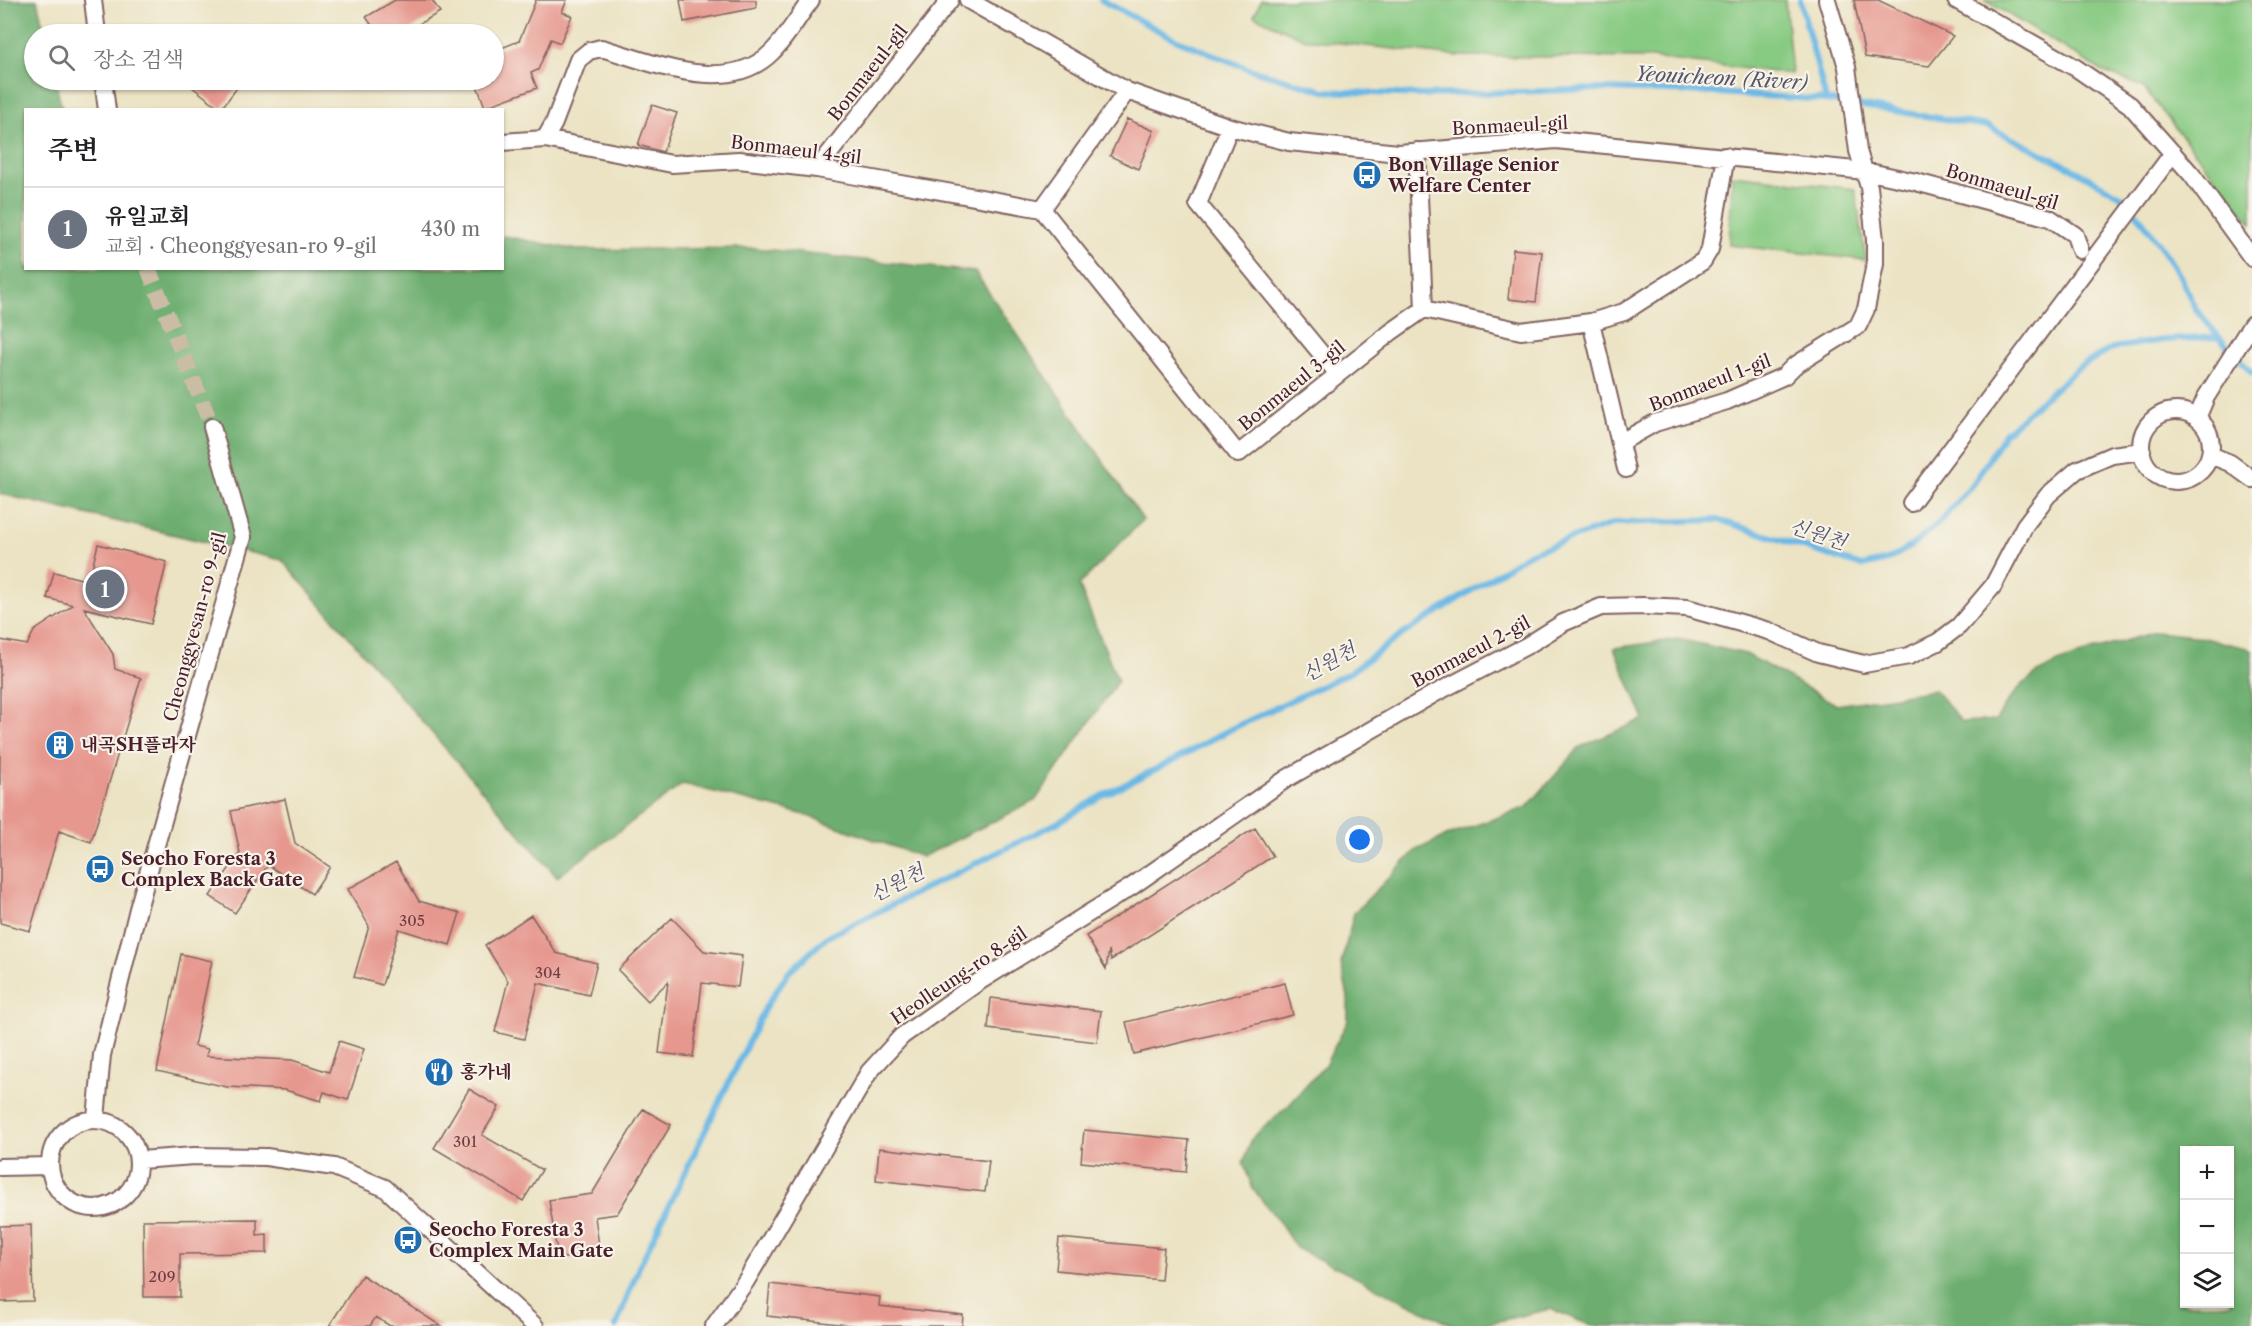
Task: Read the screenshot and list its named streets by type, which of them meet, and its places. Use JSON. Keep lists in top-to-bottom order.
{
  "streets": {
    "street": [
      "Bonmaeul-gil",
      "Bonmaeul 4-gil",
      "Bonmaeul 1-gil",
      "Bonmaeul 3-gil",
      "Cheonggyesan-ro 9-gil",
      "Bonmaeul 2-gil",
      "Heolleung-ro 8-gil"
    ]
  },
  "crossings": [
    ["Bonmaeul-gil", "Bonmaeul 4-gil"],
    ["Bonmaeul-gil", "Bonmaeul 1-gil"],
    ["Bonmaeul 4-gil", "Bonmaeul 3-gil"],
    ["Bonmaeul 2-gil", "Heolleung-ro 8-gil"]
  ],
  "water": ["Yeouicheon (River)", "신원천"],
  "places": {
    "bus stop": ["Bon Village Senior Welfare Center", "Seocho Foresta 3 Complex Back Gate", "Seocho Foresta 3 Complex Main Gate"],
    "building": ["내곡SH플라자"],
    "restaurant": ["홍가네"]
  },
  "house_numbers": [
    "305",
    "304",
    "301",
    "209"
  ],
  "page": {
    "search": "장소 검색",
    "heading": "주변",
    "list": [
      {
        "mark": "1",
        "name": "유일교회",
        "note": "교회 · Cheonggyesan-ro 9-gil",
        "value": "430 m"
      }
    ],
    "pins": "1",
    "map_buttons": ["+", "−"]
  }
}
